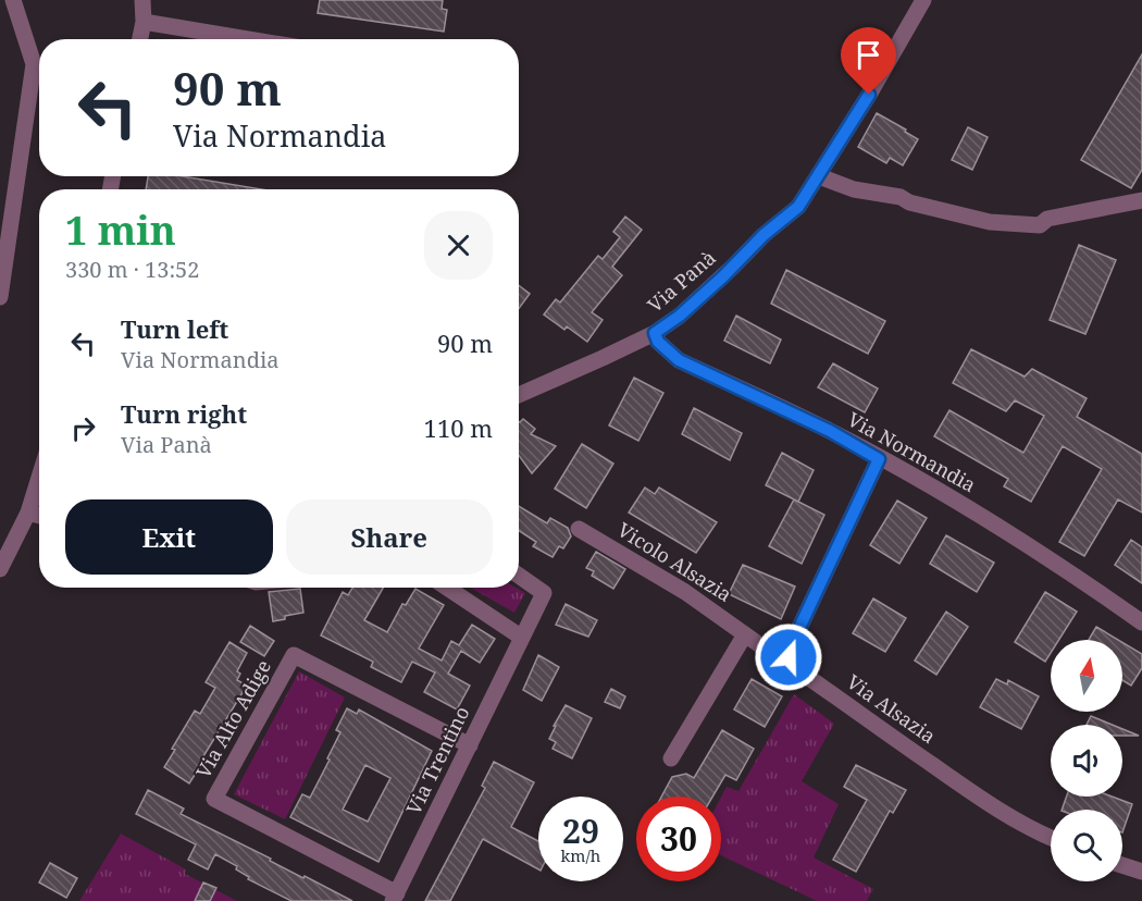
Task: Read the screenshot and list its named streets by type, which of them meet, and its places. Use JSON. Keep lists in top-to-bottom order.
{
  "streets": {
    "street": [
      "Via Panà",
      "Via Normandia",
      "Vicolo Alsazia",
      "Via Alsazia",
      "Via Alto Adige",
      "Via Trentino"
    ]
  },
  "crossings": [
    ["Via Panà", "Via Normandia"],
    ["Vicolo Alsazia", "Via Alsazia"],
    ["Via Alto Adige", "Via Trentino"]
  ],
  "north": "top",
  "page": {
    "turn": ["90 m", "Via Normandia"],
    "heading": ["1 min", "330 m · 13:52"],
    "list": [
      {
        "name": "Turn left",
        "note": "Via Normandia",
        "value": "90 m"
      },
      {
        "name": "Turn right",
        "note": "Via Panà",
        "value": "110 m"
      }
    ],
    "buttons": ["Exit", "Share"],
    "speed": "29 km/h",
    "limit": "30"
  }
}
